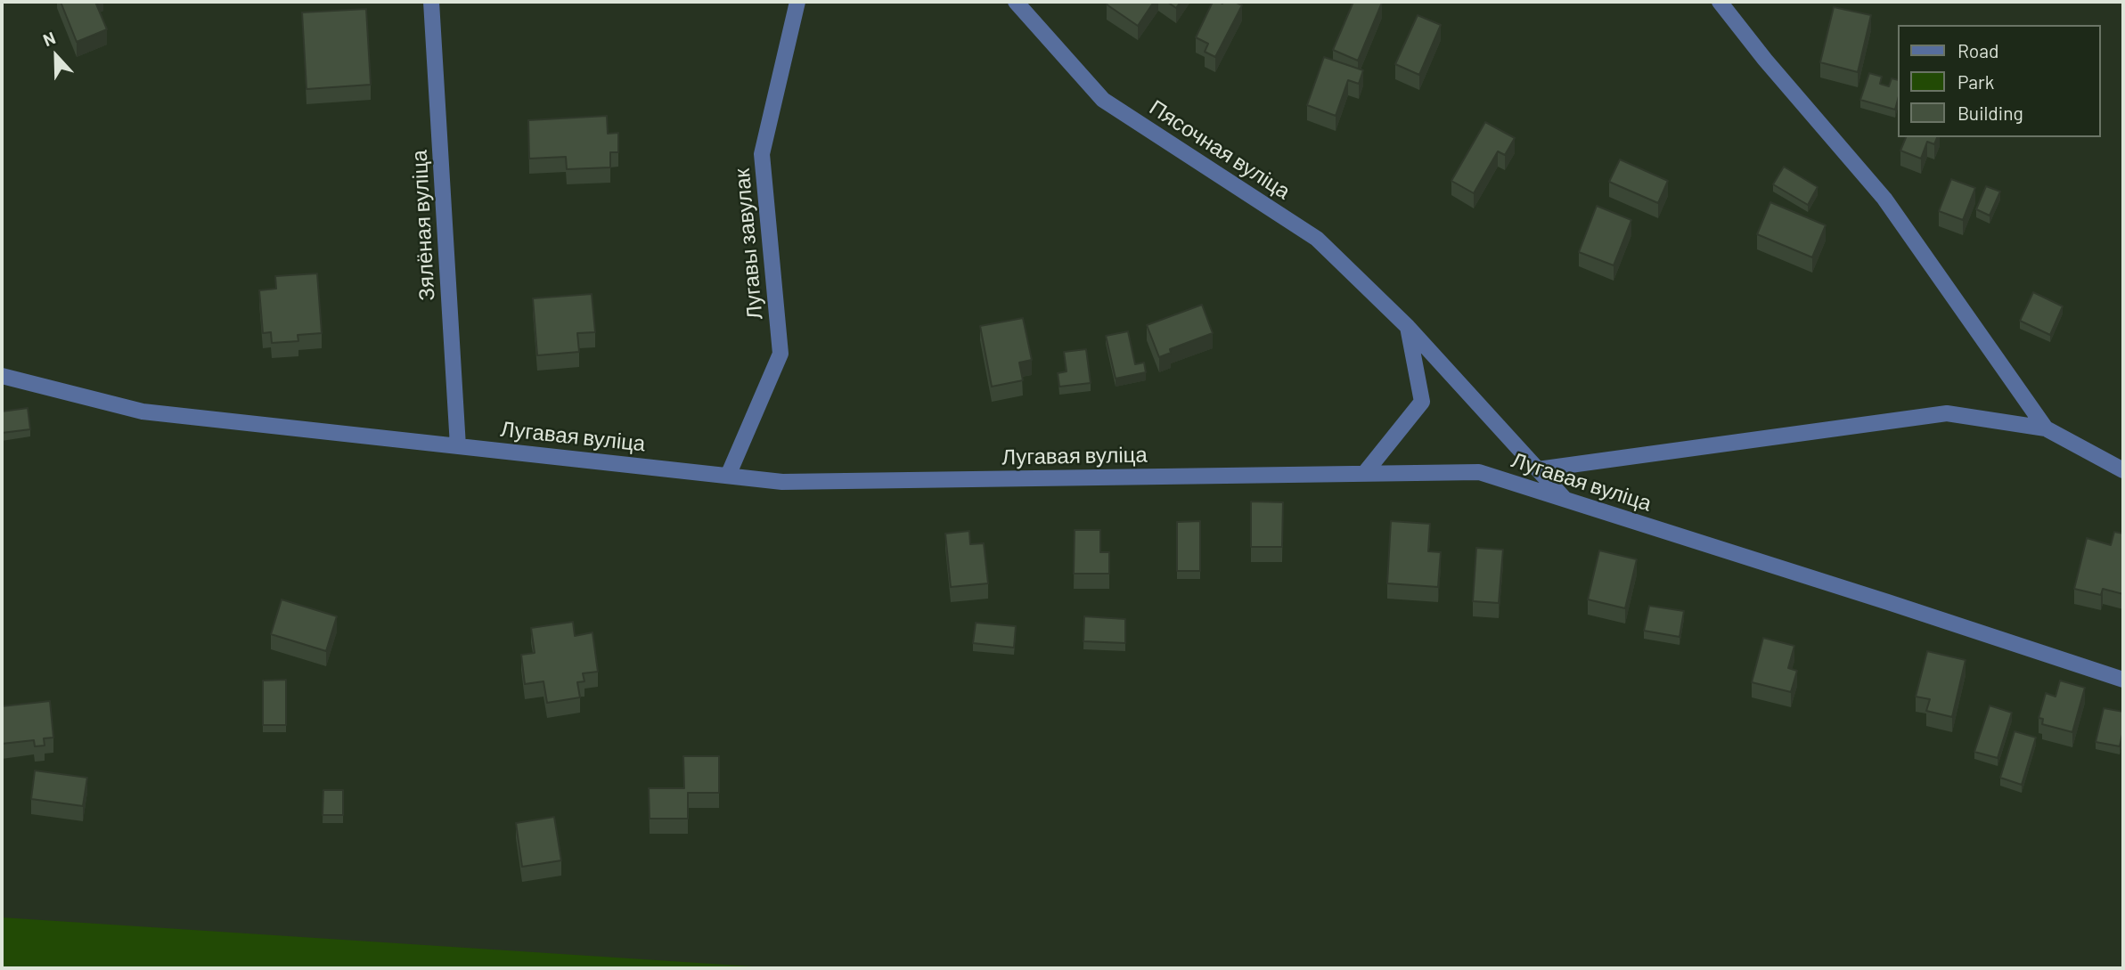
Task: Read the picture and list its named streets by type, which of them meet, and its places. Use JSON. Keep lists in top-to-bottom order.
{
  "streets": {
    "street": [
      "Пясочная вуліца",
      "Зялёная вуліца",
      "Лугавы завулак",
      "Лугавая вуліца"
    ]
  },
  "crossings": [
    ["Пясочная вуліца", "Лугавая вуліца"],
    ["Зялёная вуліца", "Лугавая вуліца"],
    ["Лугавы завулак", "Лугавая вуліца"]
  ],
  "legend": ["Road", "Park", "Building"],
  "north": "top"
}
